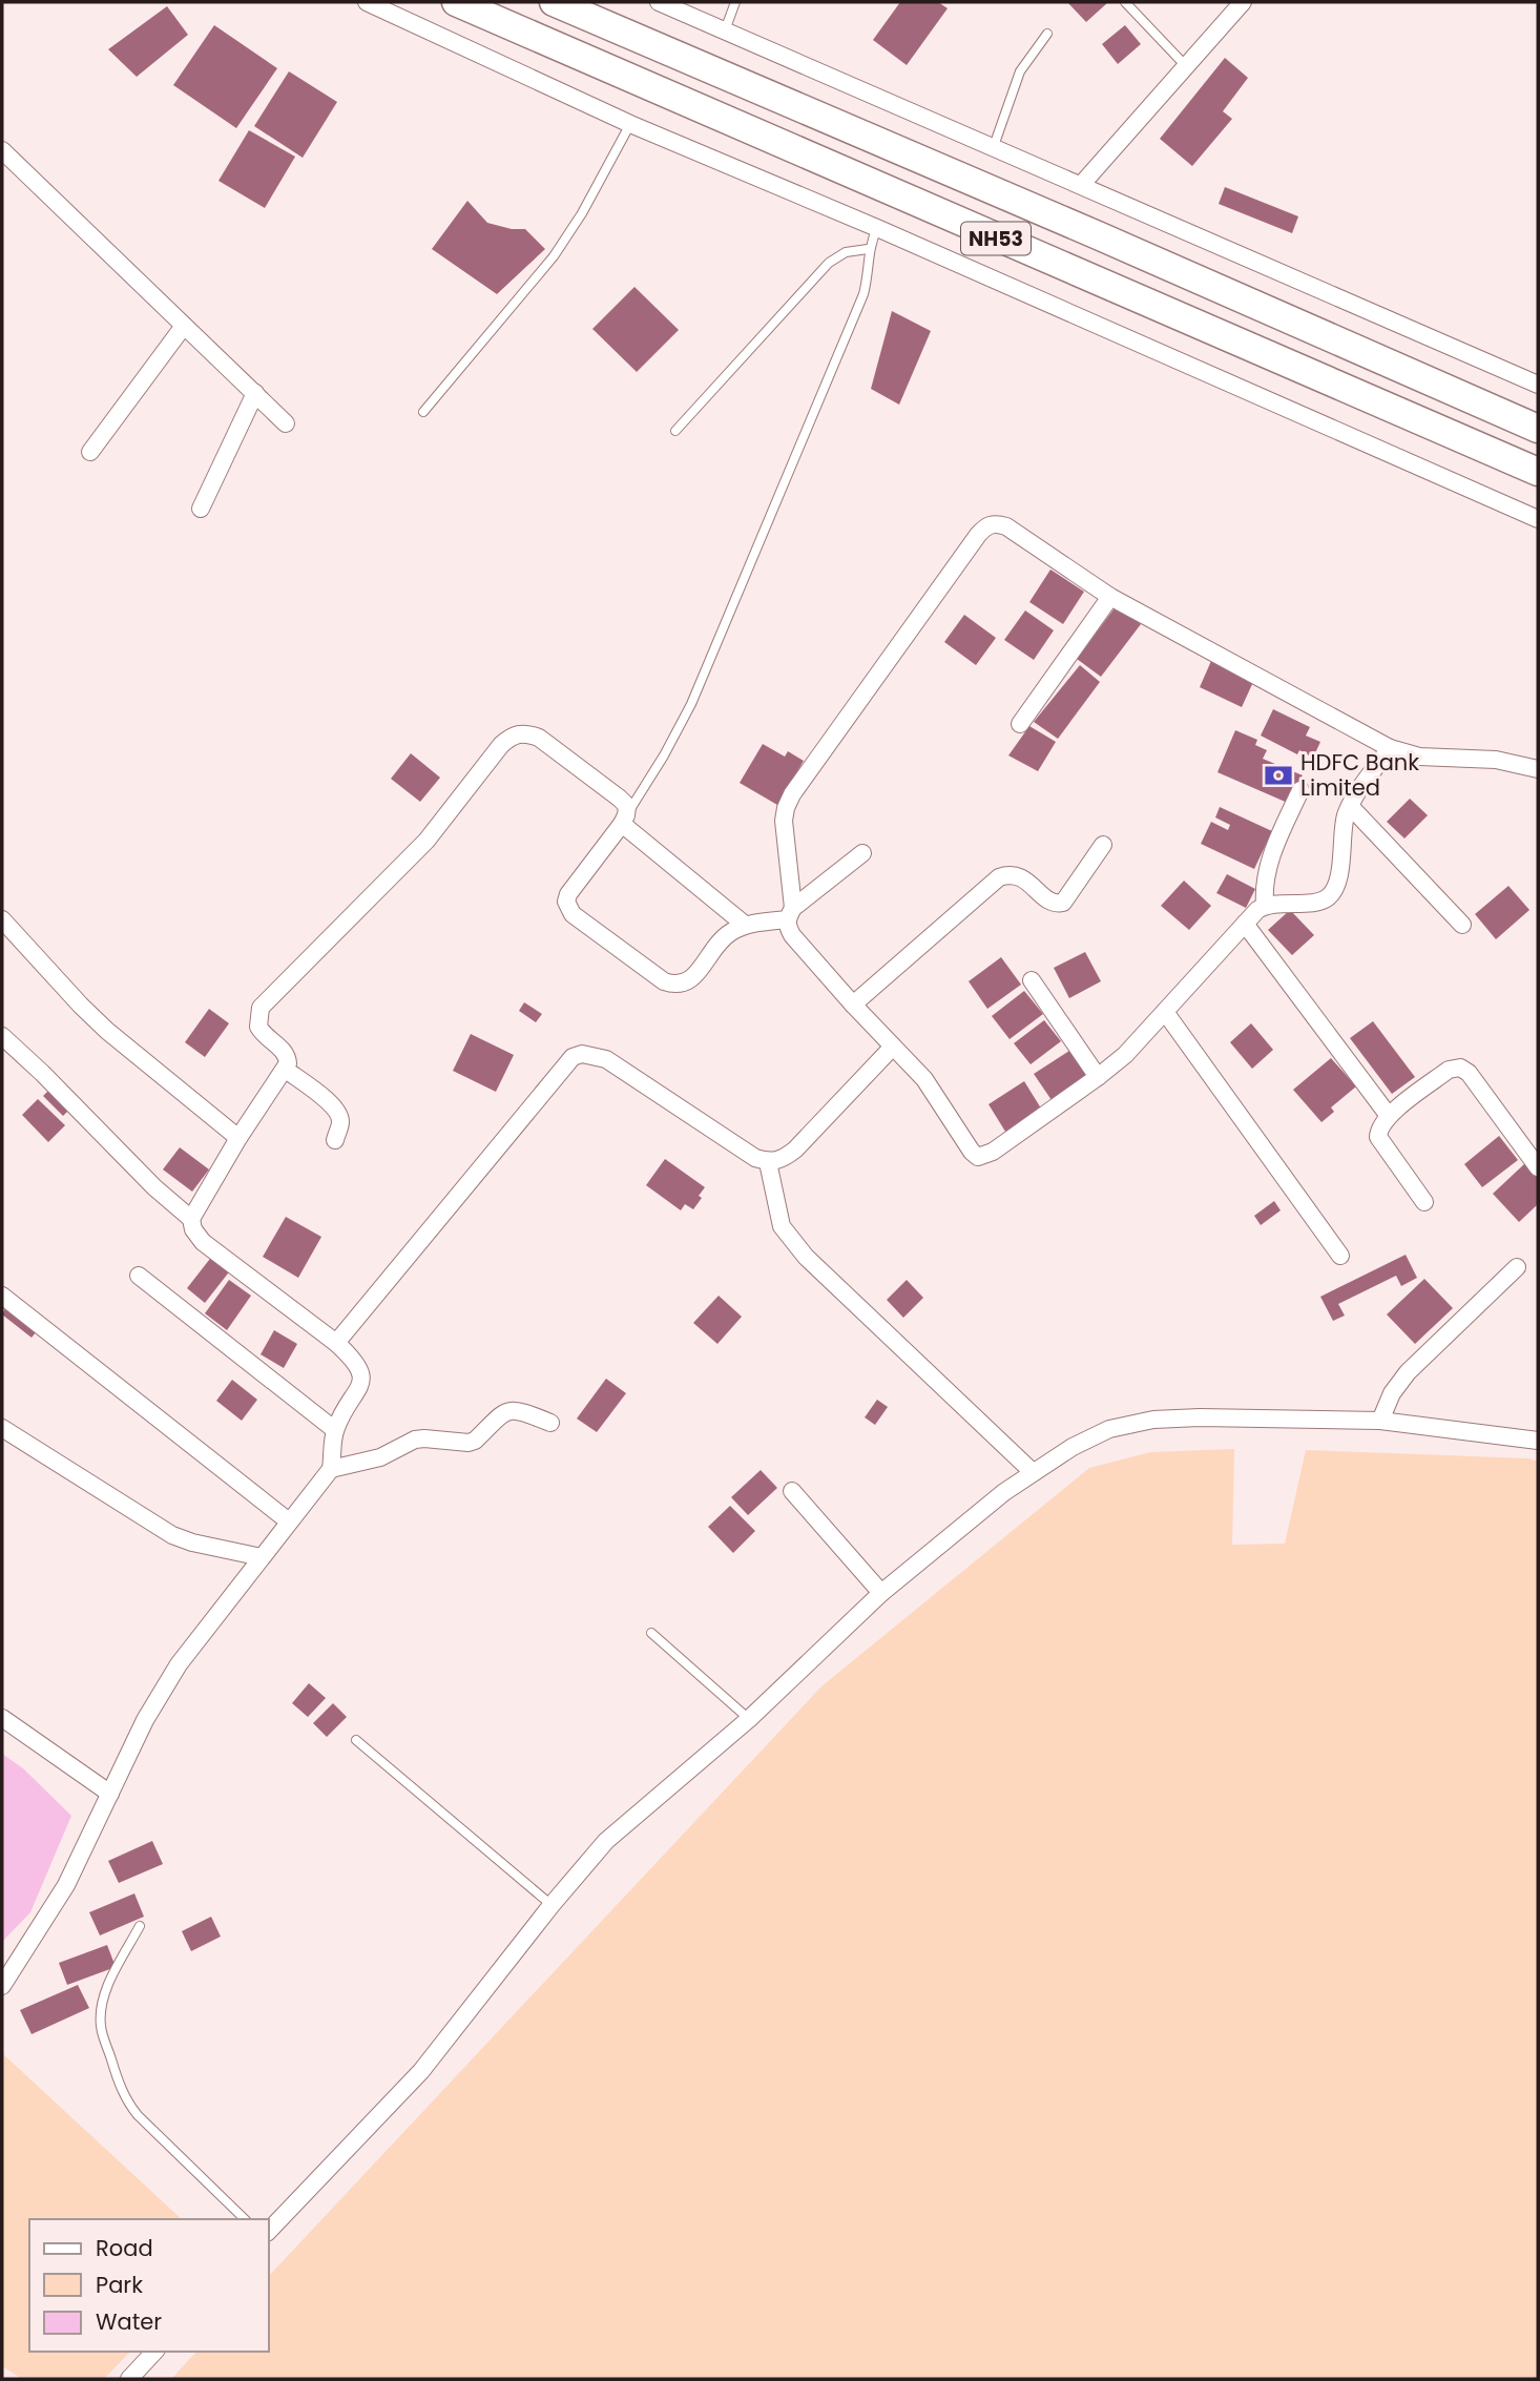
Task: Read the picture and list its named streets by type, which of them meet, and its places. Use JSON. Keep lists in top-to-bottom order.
{
  "streets": {
    "highway": ["NH53"]
  },
  "places": {
    "bank": ["HDFC Bank Limited"]
  },
  "legend": ["Road", "Park", "Water"]
}
